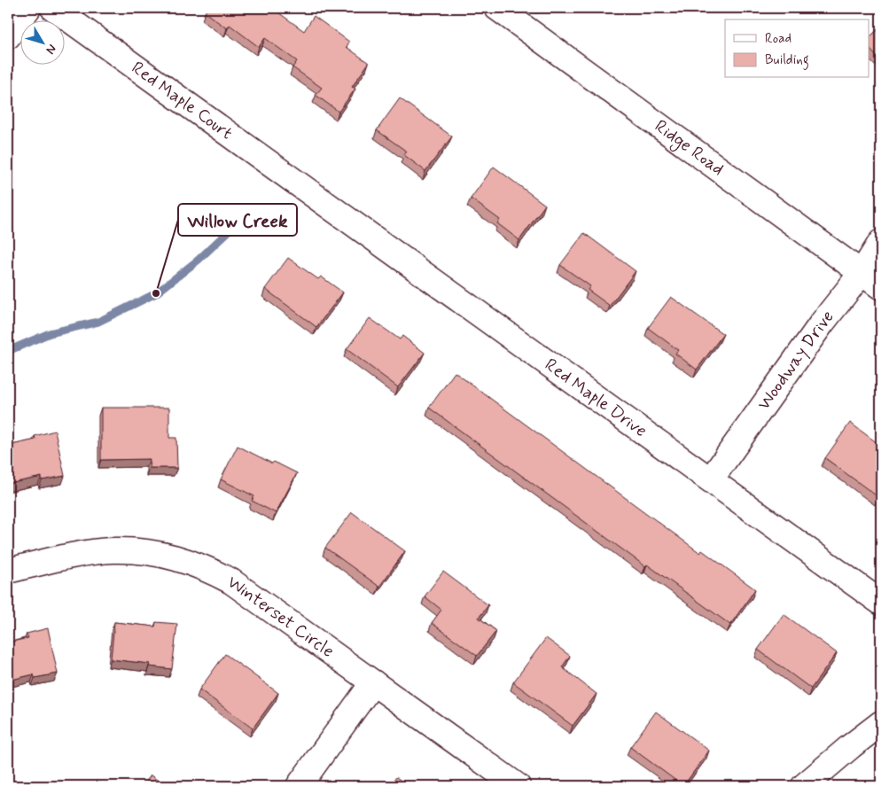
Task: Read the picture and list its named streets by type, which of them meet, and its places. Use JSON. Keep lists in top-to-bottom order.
{
  "streets": {
    "street": [
      "Red Maple Court",
      "Ridge Road",
      "Woodway Drive",
      "Red Maple Drive",
      "Winterset Circle"
    ]
  },
  "crossings": [
    ["Red Maple Court", "Red Maple Drive"],
    ["Ridge Road", "Woodway Drive"],
    ["Woodway Drive", "Red Maple Drive"]
  ],
  "places": ["Willow Creek"],
  "legend": ["Road", "Building"],
  "north": "bottom right"
}
